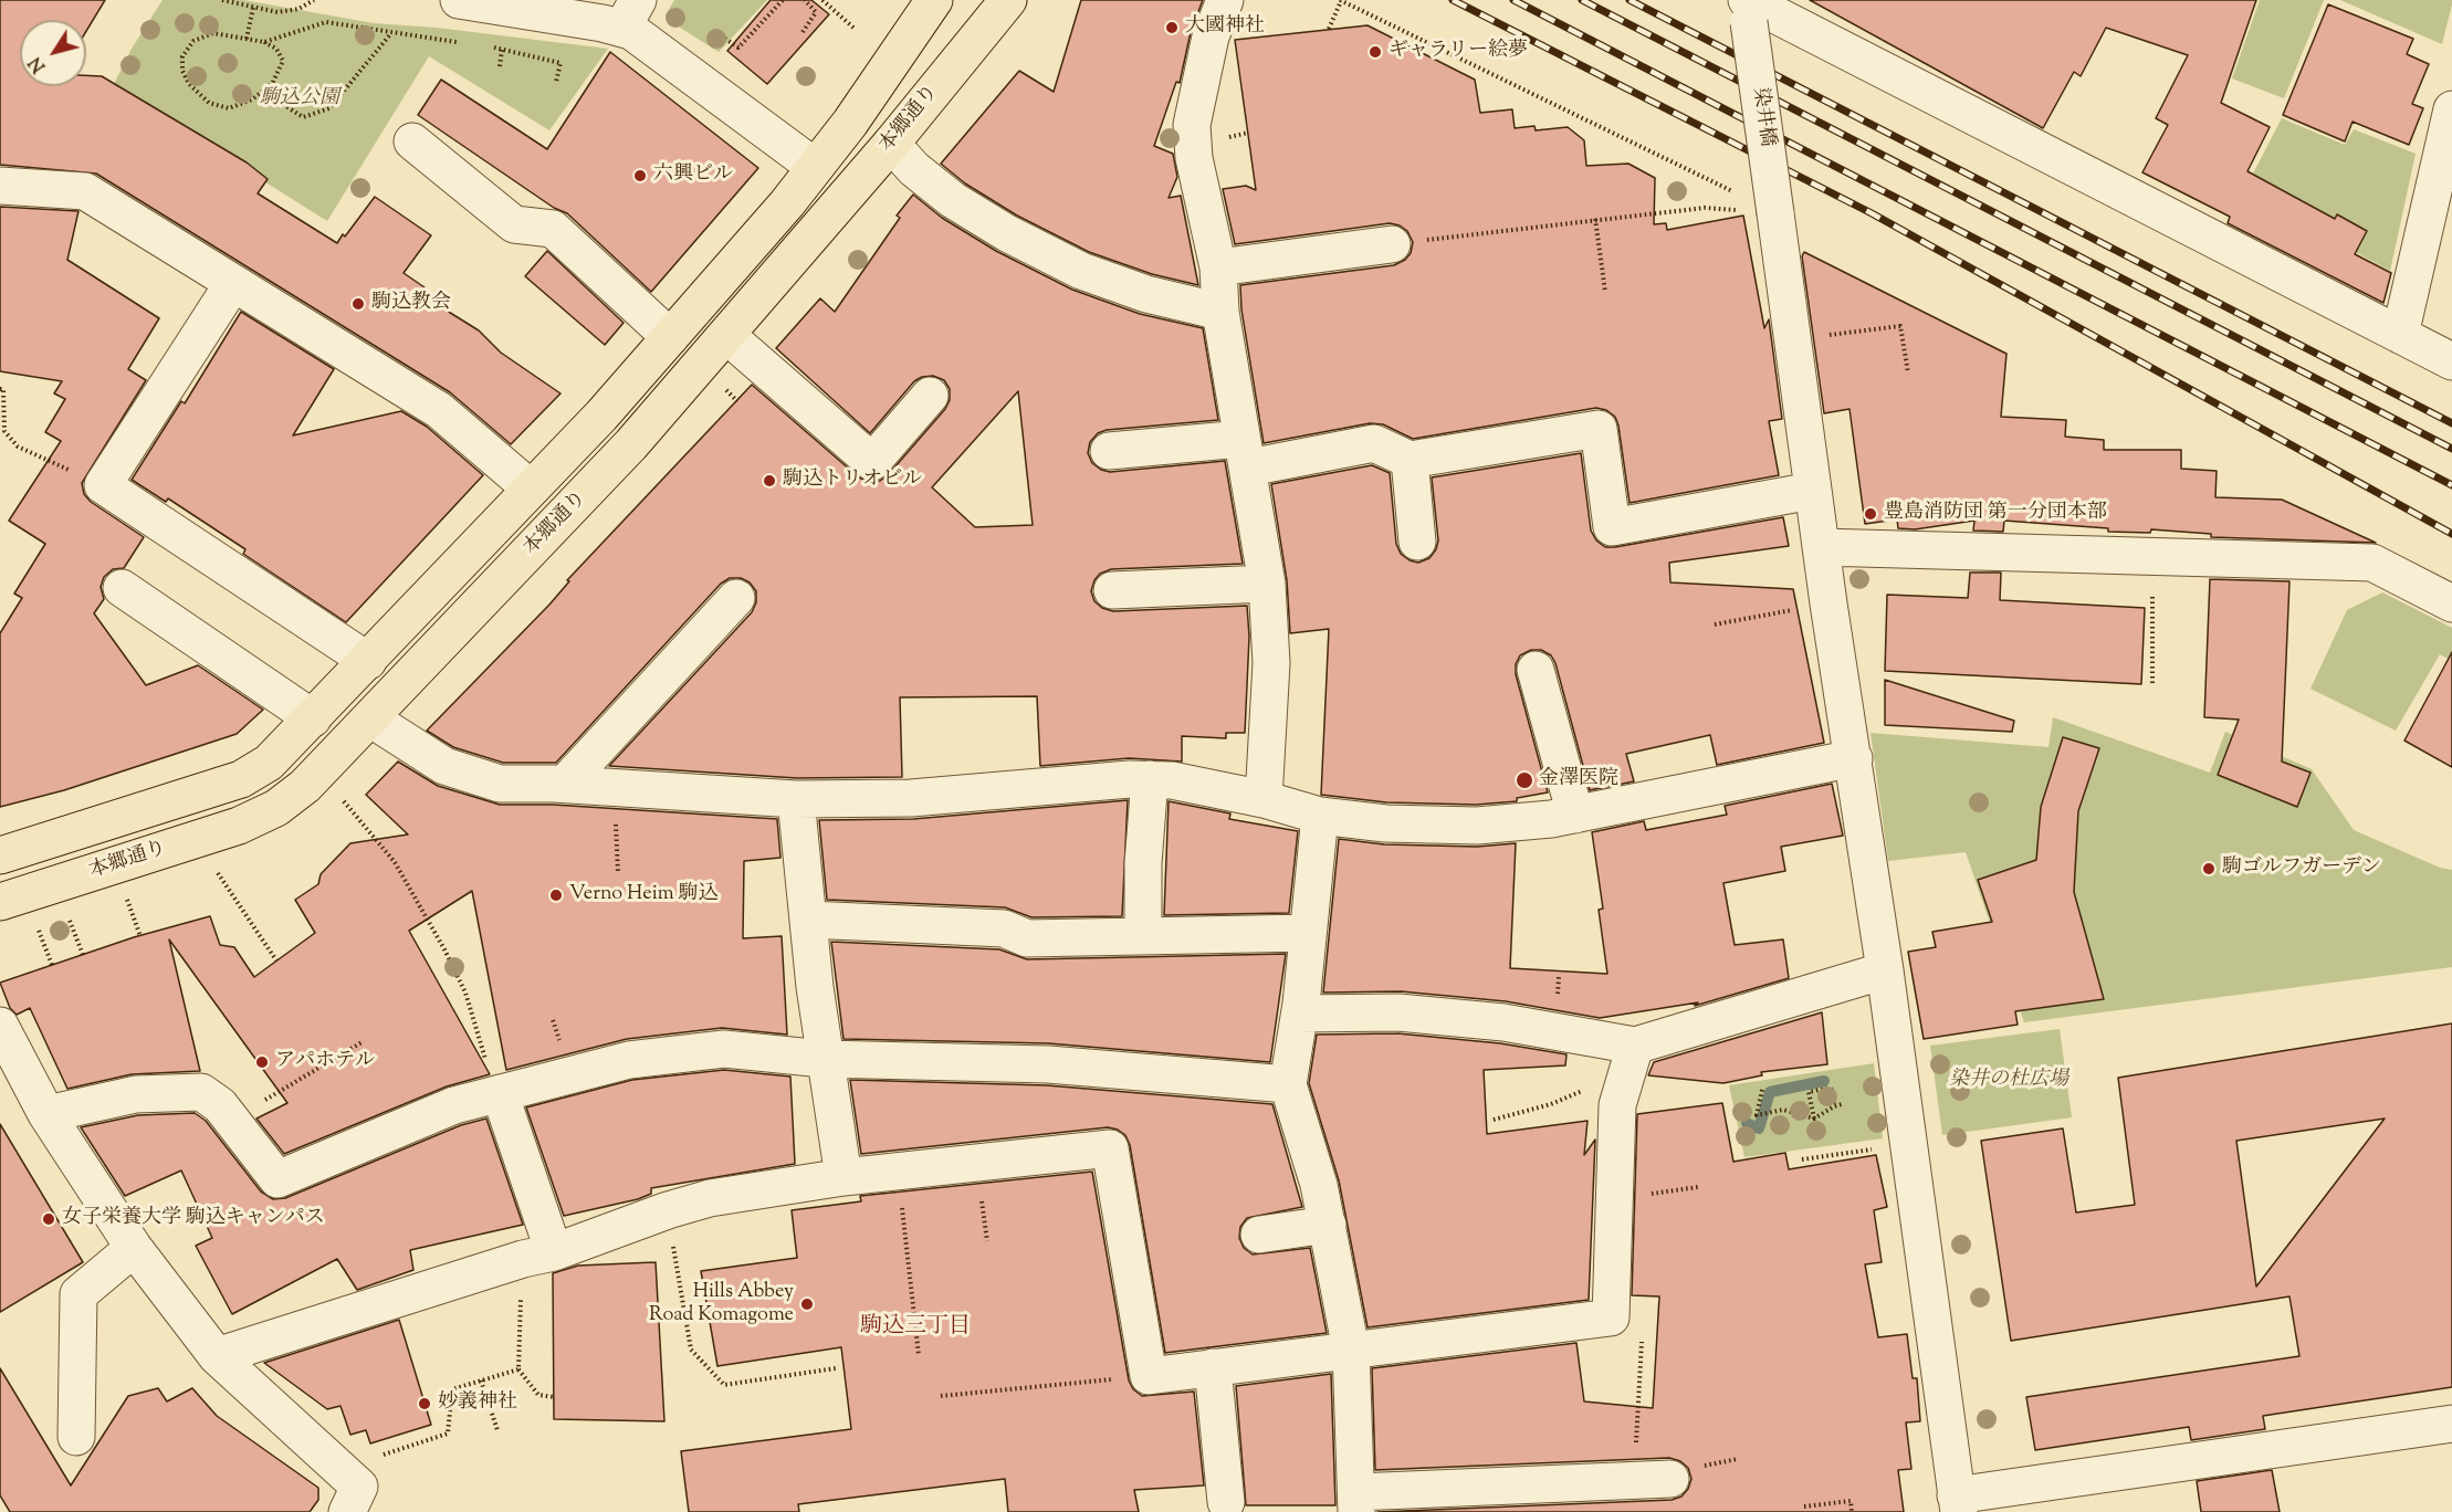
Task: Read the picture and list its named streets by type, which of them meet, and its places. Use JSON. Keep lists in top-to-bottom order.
{
  "streets": {
    "main road": ["本郷通り"],
    "street": ["染井橋"]
  },
  "districts": ["駒込三丁目"],
  "parks": ["駒込公園", "染井の杜広場"],
  "places": [
    "大國神社",
    "ギャラリー絵夢",
    "六興ビル",
    "駒込教会",
    "駒込トリオビル",
    "豊島消防団 第一分団本部",
    "金澤医院",
    "駒ゴルフガーデン",
    "Verno Heim 駒込",
    "アパホテル",
    "女子栄養大学 駒込キャンパス",
    "Hills Abbey Road Komagome",
    "妙義神社"
  ],
  "north": "bottom left"
}
